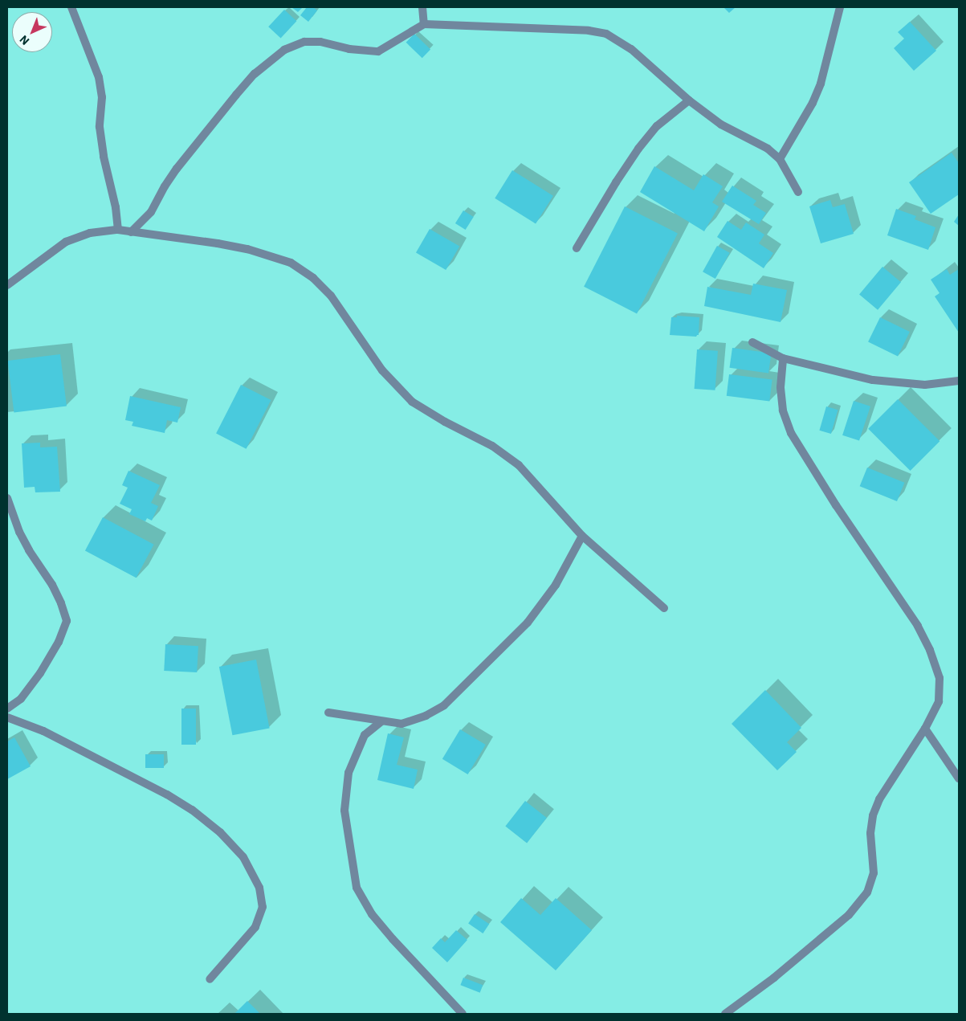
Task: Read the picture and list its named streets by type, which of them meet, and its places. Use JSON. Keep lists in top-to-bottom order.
{
  "north": "bottom left"
}
